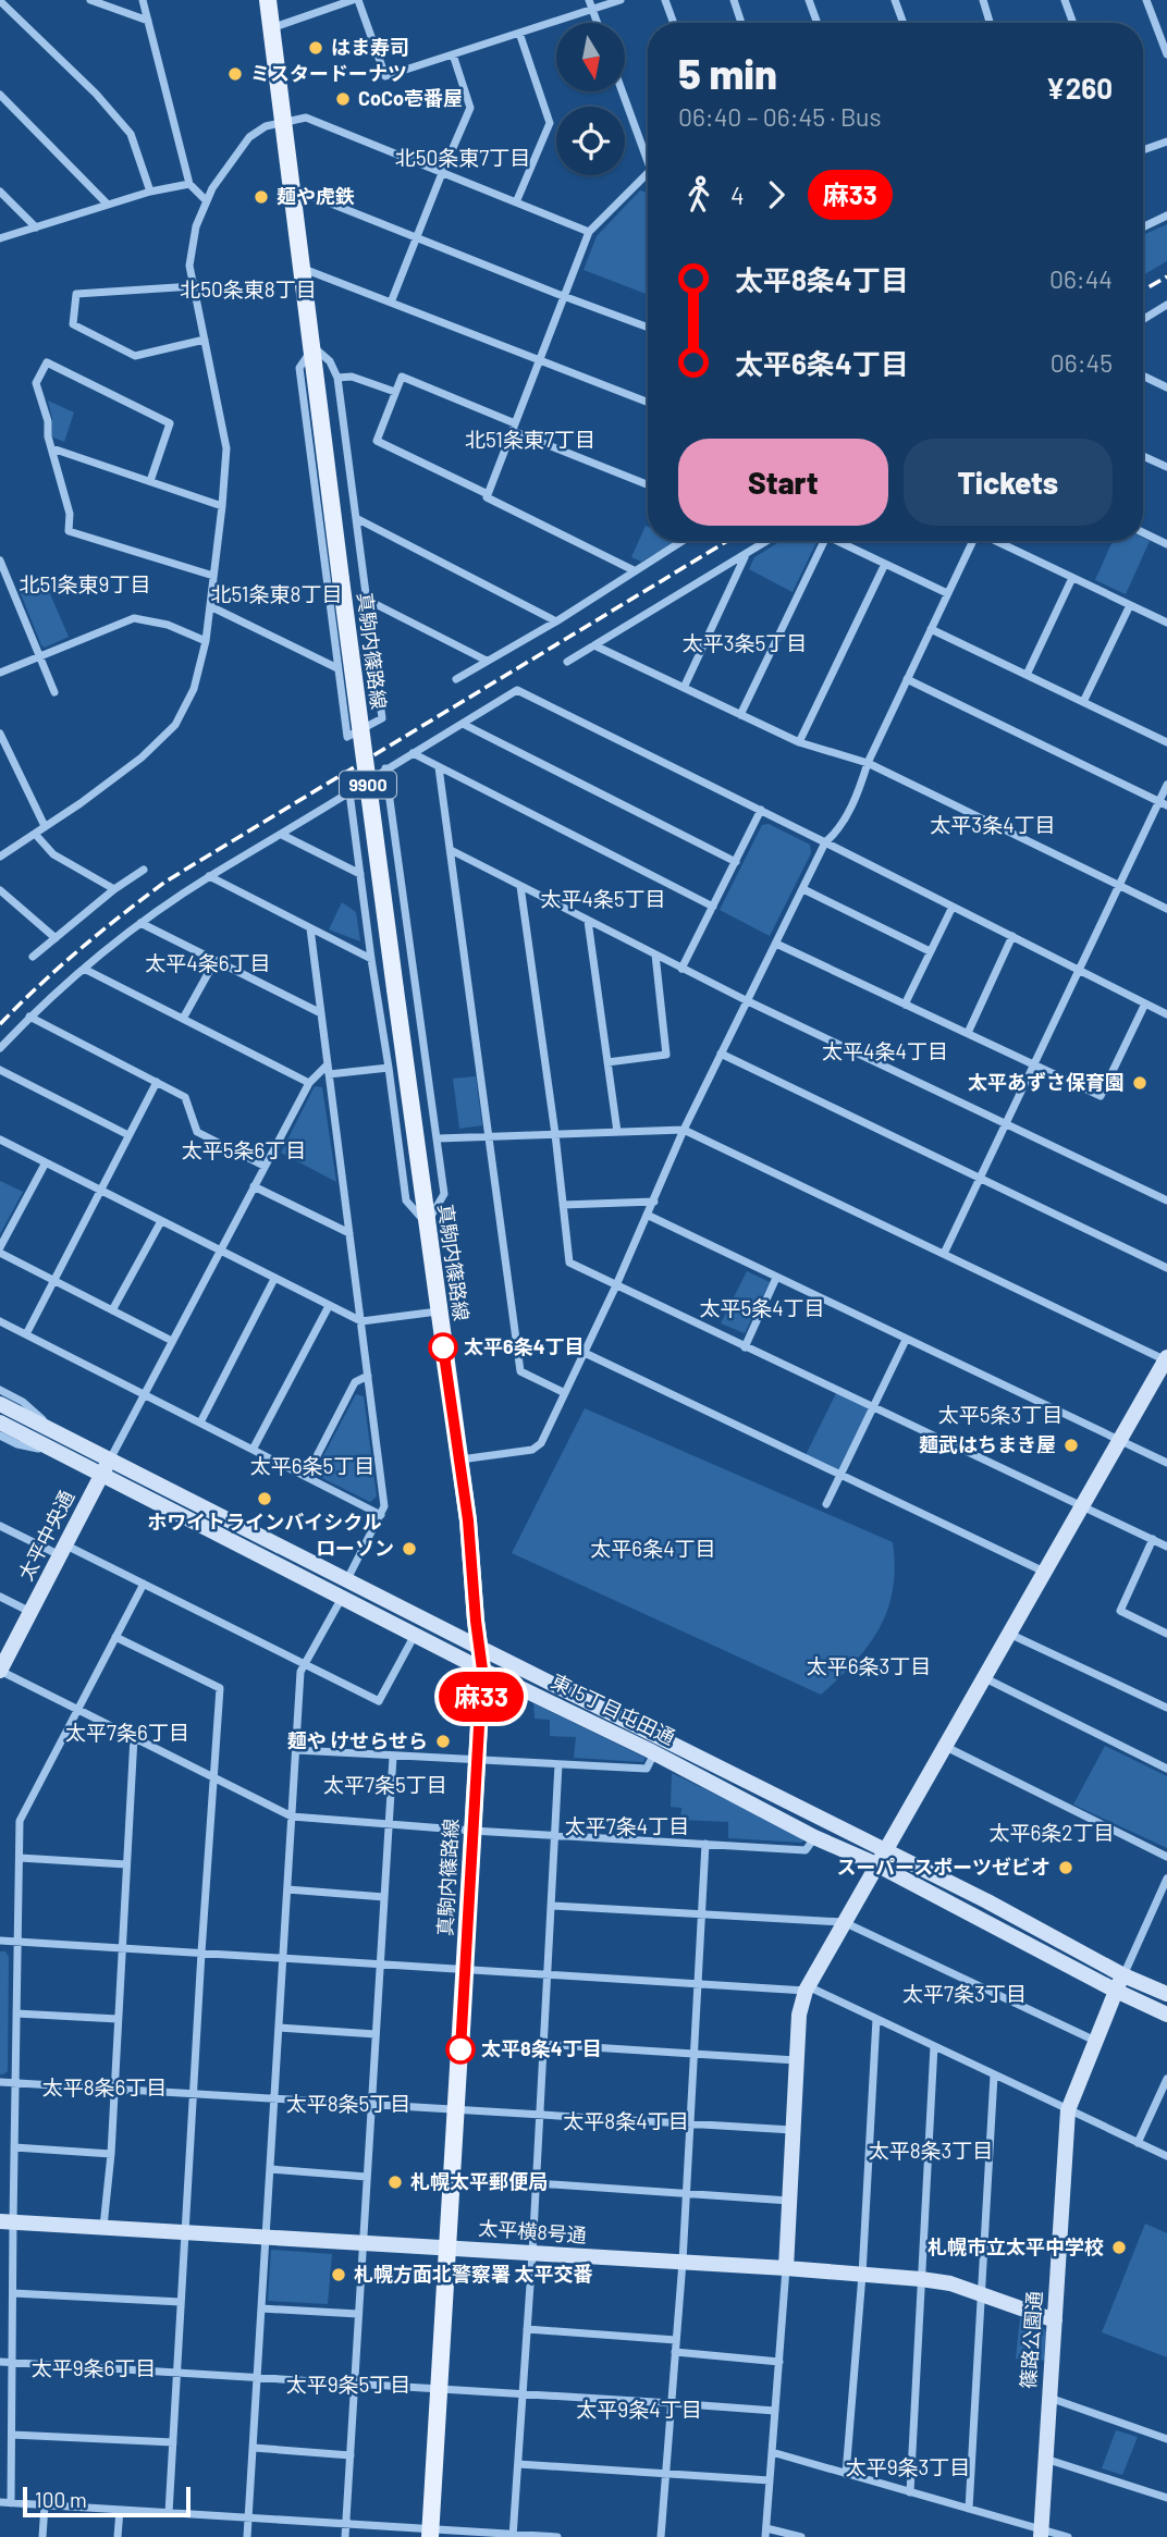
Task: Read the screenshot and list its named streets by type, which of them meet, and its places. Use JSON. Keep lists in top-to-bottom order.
{
  "streets": {
    "main road": ["真駒内篠路線", "9900"],
    "street": [
      "太平中央通",
      "東15丁目屯田通",
      "太平横8号通",
      "篠路公園通"
    ]
  },
  "crossings": [
    ["真駒内篠路線", "東15丁目屯田通"],
    ["真駒内篠路線", "太平横8号通"],
    ["太平中央通", "東15丁目屯田通"],
    ["東15丁目屯田通", "篠路公園通"],
    ["太平横8号通", "篠路公園通"]
  ],
  "districts": [
    "北50条東7丁目",
    "北50条東8丁目",
    "北51条東7丁目",
    "北51条東9丁目",
    "北51条東8丁目",
    "太平3条5丁目",
    "太平3条4丁目",
    "太平4条5丁目",
    "太平4条6丁目",
    "太平4条4丁目",
    "太平5条6丁目",
    "太平5条4丁目",
    "太平5条3丁目",
    "太平6条5丁目",
    "太平6条4丁目",
    "太平6条3丁目",
    "太平7条6丁目",
    "太平7条5丁目",
    "太平7条4丁目",
    "太平6条2丁目",
    "太平7条3丁目",
    "太平8条6丁目",
    "太平8条5丁目",
    "太平8条4丁目",
    "太平8条3丁目",
    "太平9条6丁目",
    "太平9条5丁目",
    "太平9条4丁目",
    "太平9条3丁目"
  ],
  "places": [
    "はま寿司",
    "ミスタードーナツ",
    "CoCo壱番屋",
    "麺や虎鉄",
    "太平あずさ保育園",
    "太平6条4丁目",
    "麺武はちまき屋",
    "ホワイトラインバイシクル",
    "ローソン",
    "麺や けせらせら",
    "スーパースポーツゼビオ",
    "太平8条4丁目",
    "札幌太平郵便局",
    "札幌市立太平中学校",
    "札幌方面北警察署 太平交番"
  ],
  "lines": ["bus line 麻33"],
  "scale_bar": "100 m",
  "north": "bottom",
  "page": {
    "on_map": "麻33",
    "heading": ["5 min", "06:40 – 06:45 · Bus", "¥260"],
    "legs": ["4", "麻33"],
    "list": [
      {
        "name": "太平8条4丁目",
        "value": "06:44"
      },
      {
        "name": "太平6条4丁目",
        "value": "06:45"
      }
    ],
    "buttons": ["Start", "Tickets"],
    "scale": "100 m"
  }
}
